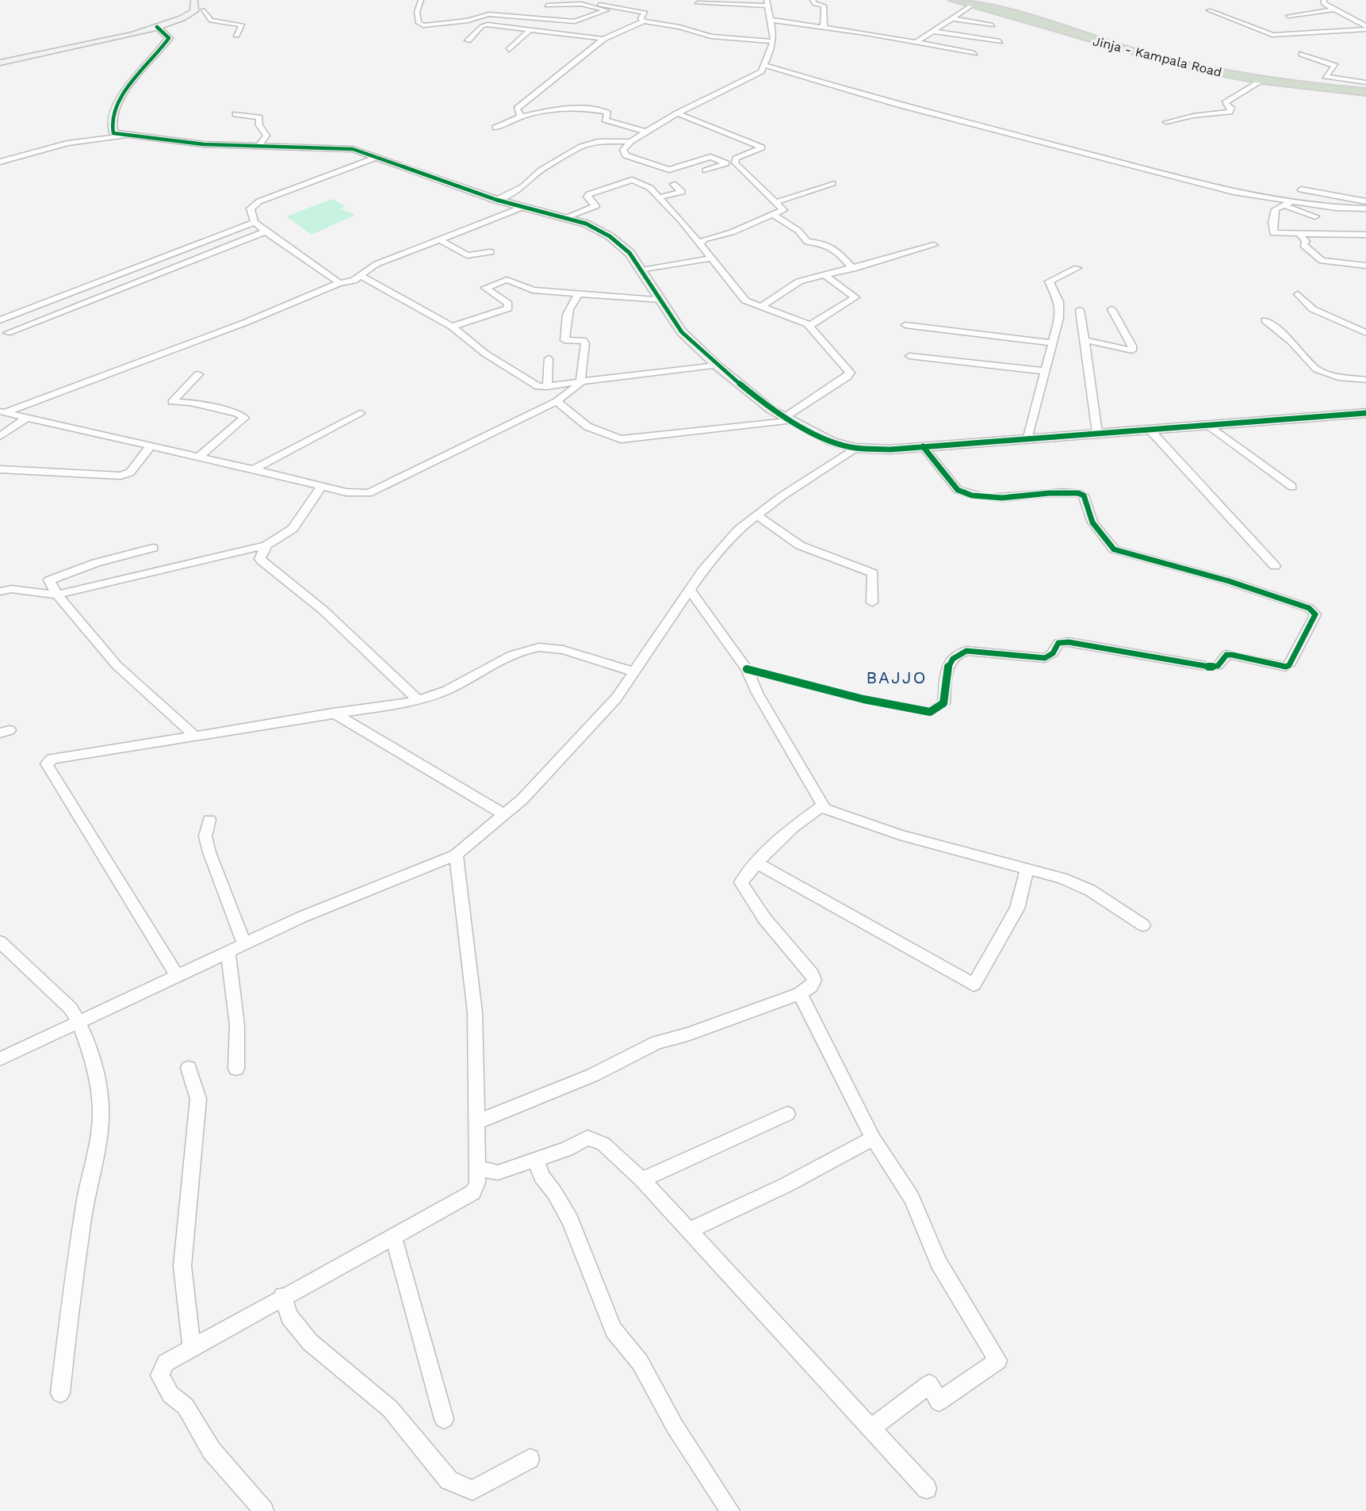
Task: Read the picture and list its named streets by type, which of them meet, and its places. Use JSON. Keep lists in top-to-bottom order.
{
  "streets": {
    "highway": ["Jinja - Kampala Road"]
  },
  "districts": ["BAJJO"]
}
